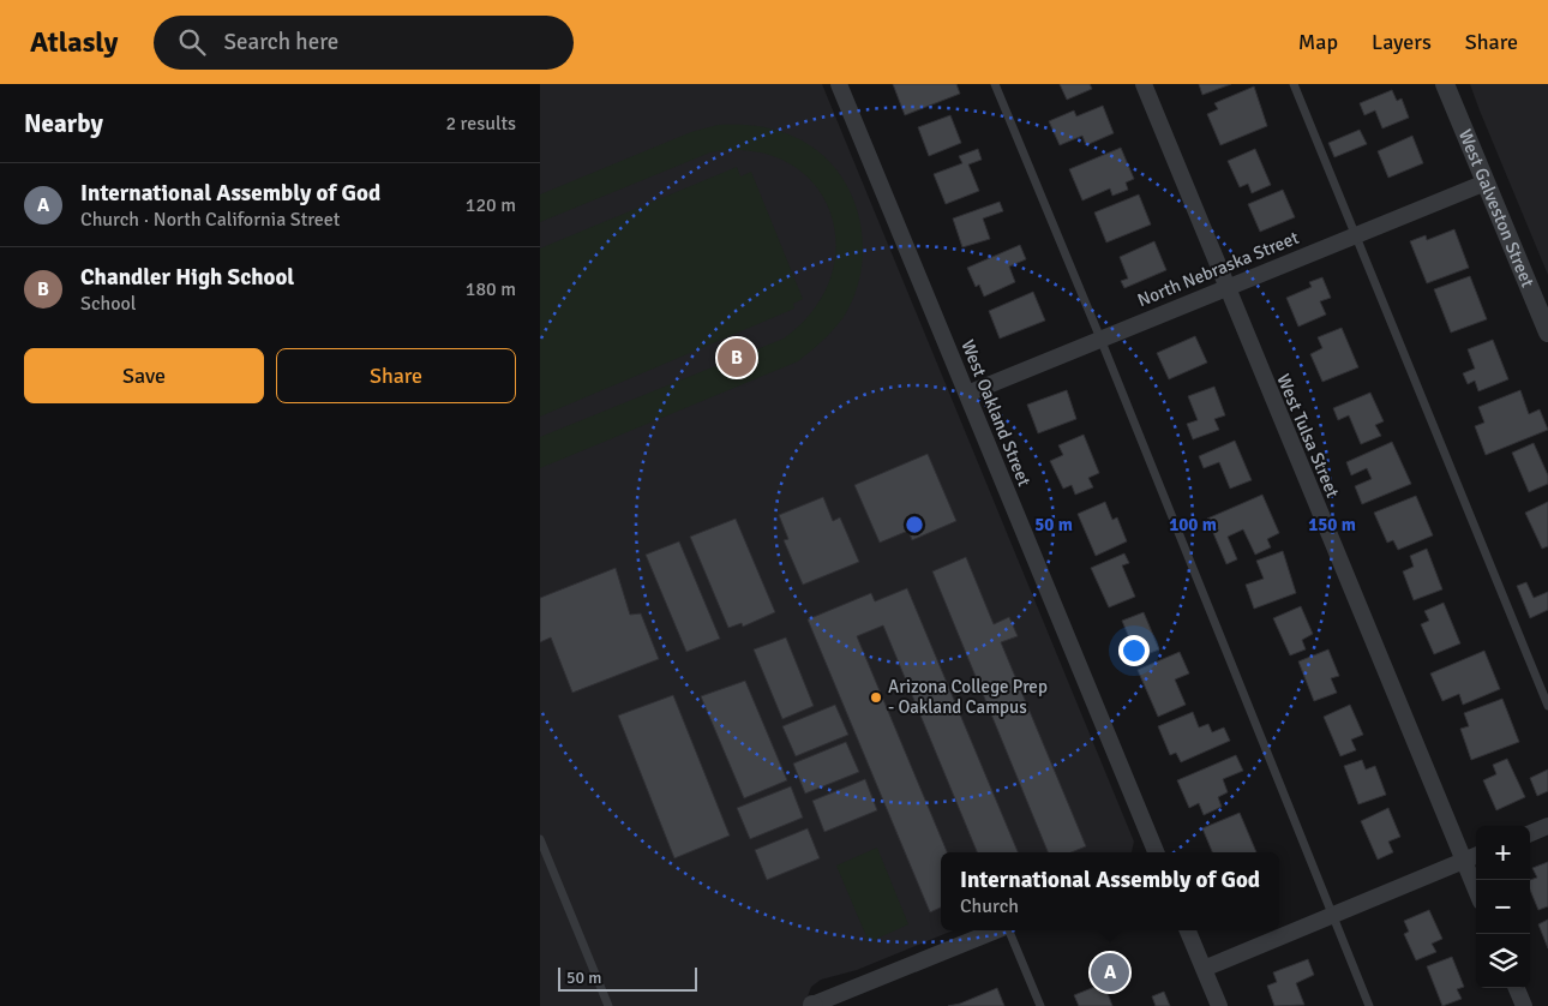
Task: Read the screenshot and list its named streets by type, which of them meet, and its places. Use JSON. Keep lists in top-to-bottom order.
{
  "streets": {
    "street": [
      "West Galveston Street",
      "North Nebraska Street",
      "West Oakland Street",
      "West Tulsa Street"
    ]
  },
  "crossings": [
    ["West Galveston Street", "North Nebraska Street"],
    ["North Nebraska Street", "West Oakland Street"],
    ["North Nebraska Street", "West Tulsa Street"]
  ],
  "places": ["Arizona College Prep - Oakland Campus"],
  "scale_bar": "50 m",
  "page": {
    "header": "Atlasly",
    "search": "Search here",
    "nav": ["Map", "Layers", "Share"],
    "heading": ["Nearby", "2 results"],
    "list": [
      {
        "mark": "A",
        "name": "International Assembly of God",
        "note": "Church · North California Street",
        "value": "120 m"
      },
      {
        "mark": "B",
        "name": "Chandler High School",
        "note": "School",
        "value": "180 m"
      }
    ],
    "buttons": ["Save", "Share"],
    "pins": ["B", "A"],
    "map_buttons": ["+", "−"],
    "popup": ["International Assembly of God", "Church"],
    "scale": "50 m"
  },
  "rings": ["50 m", "100 m", "150 m"]
}
